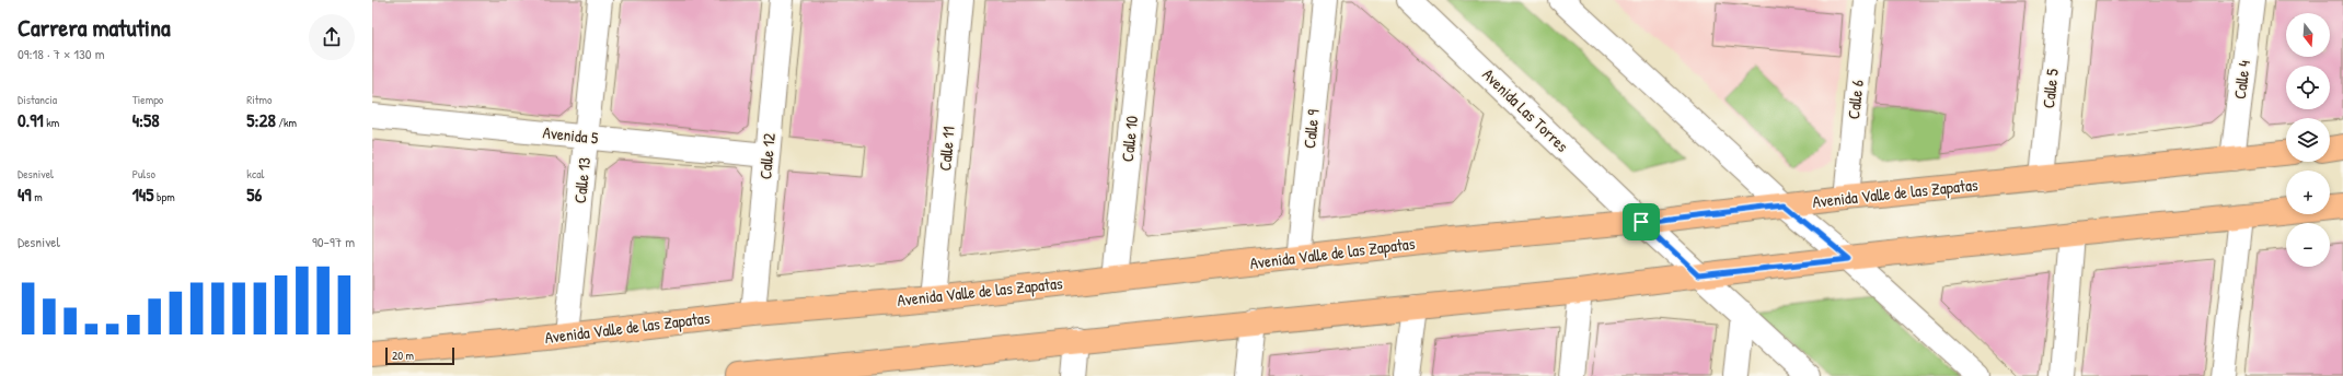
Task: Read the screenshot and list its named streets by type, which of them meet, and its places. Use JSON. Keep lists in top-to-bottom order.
{
  "streets": {
    "main road": ["Avenida Valle de las Zapatas"],
    "street": [
      "Calle 4",
      "Calle 5",
      "Calle 6",
      "Avenida Las Torres",
      "Calle 9",
      "Avenida 5",
      "Calle 10",
      "Calle 11",
      "Calle 12",
      "Calle 13"
    ]
  },
  "crossings": [
    ["Calle 4", "Avenida Valle de las Zapatas"],
    ["Calle 5", "Avenida Valle de las Zapatas"],
    ["Calle 6", "Avenida Valle de las Zapatas"],
    ["Avenida Las Torres", "Avenida Valle de las Zapatas"],
    ["Calle 9", "Avenida Valle de las Zapatas"],
    ["Avenida 5", "Calle 12"],
    ["Avenida 5", "Calle 13"],
    ["Calle 10", "Avenida Valle de las Zapatas"],
    ["Calle 11", "Avenida Valle de las Zapatas"],
    ["Calle 12", "Avenida Valle de las Zapatas"],
    ["Calle 13", "Avenida Valle de las Zapatas"]
  ],
  "scale_bar": "20 m",
  "north": "bottom",
  "page": {
    "heading": ["Carrera matutina", "09:18 · 7 × 130 m"],
    "map_buttons": ["+", "−"],
    "stats": [
      ["Distancia", "0.91 km"],
      ["Tiempo", "4:58"],
      ["Ritmo", "5:28 /km"],
      ["Desnivel", "49 m"],
      ["Pulso", "145 bpm"],
      ["kcal", "56"]
    ],
    "chart": ["Desnivel", "90–97 m"],
    "scale": "20 m"
  }
}
